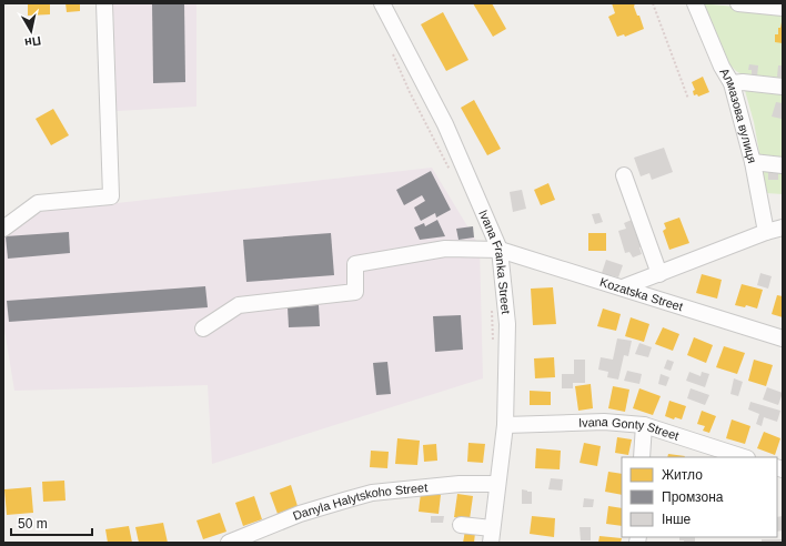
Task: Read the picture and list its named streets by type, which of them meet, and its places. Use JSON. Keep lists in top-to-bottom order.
{
  "streets": {
    "street": [
      "Алмазова вулиця",
      "Ivana Franka Street",
      "Kozatska Street",
      "Ivana Gonty Street",
      "Danyla Halytskoho Street"
    ]
  },
  "crossings": [
    ["Ivana Franka Street", "Kozatska Street"],
    ["Ivana Franka Street", "Ivana Gonty Street"],
    ["Ivana Franka Street", "Danyla Halytskoho Street"]
  ],
  "legend": ["Житло", "Промзона", "Інше"],
  "scale_bar": "50 m",
  "north": "bottom"
}
